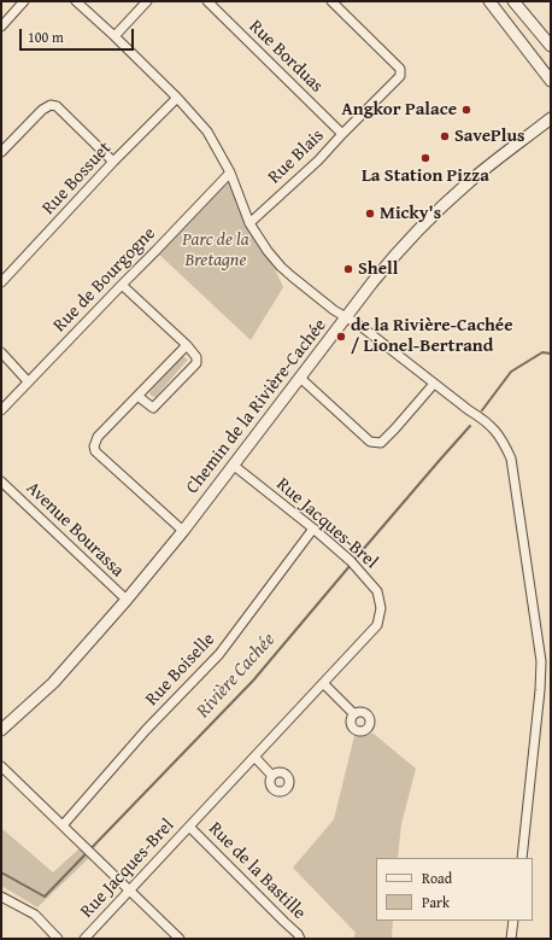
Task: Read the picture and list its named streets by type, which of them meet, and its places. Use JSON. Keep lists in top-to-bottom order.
{
  "streets": {
    "street": [
      "Rue Borduas",
      "Rue Blais",
      "Rue Bossuet",
      "Rue de Bourgogne",
      "Chemin de la Rivière-Cachée",
      "Rue Jacques-Brel",
      "Avenue Bourassa",
      "Rue Boiselle",
      "Rue de la Bastille"
    ]
  },
  "crossings": [
    ["Rue Borduas", "Rue Blais"],
    ["Chemin de la Rivière-Cachée", "Rue Jacques-Brel"],
    ["Chemin de la Rivière-Cachée", "Avenue Bourassa"],
    ["Rue Jacques-Brel", "Rue Boiselle"],
    ["Rue Jacques-Brel", "Rue de la Bastille"]
  ],
  "water": ["Rivière Cachée"],
  "parks": ["Parc de la Bretagne"],
  "places": [
    "Angkor Palace",
    "SavePlus",
    "La Station Pizza",
    "Micky's",
    "Shell",
    "de la Rivière-Cachée / Lionel-Bertrand"
  ],
  "legend": ["Road", "Park"],
  "scale_bar": "100 m"
}
